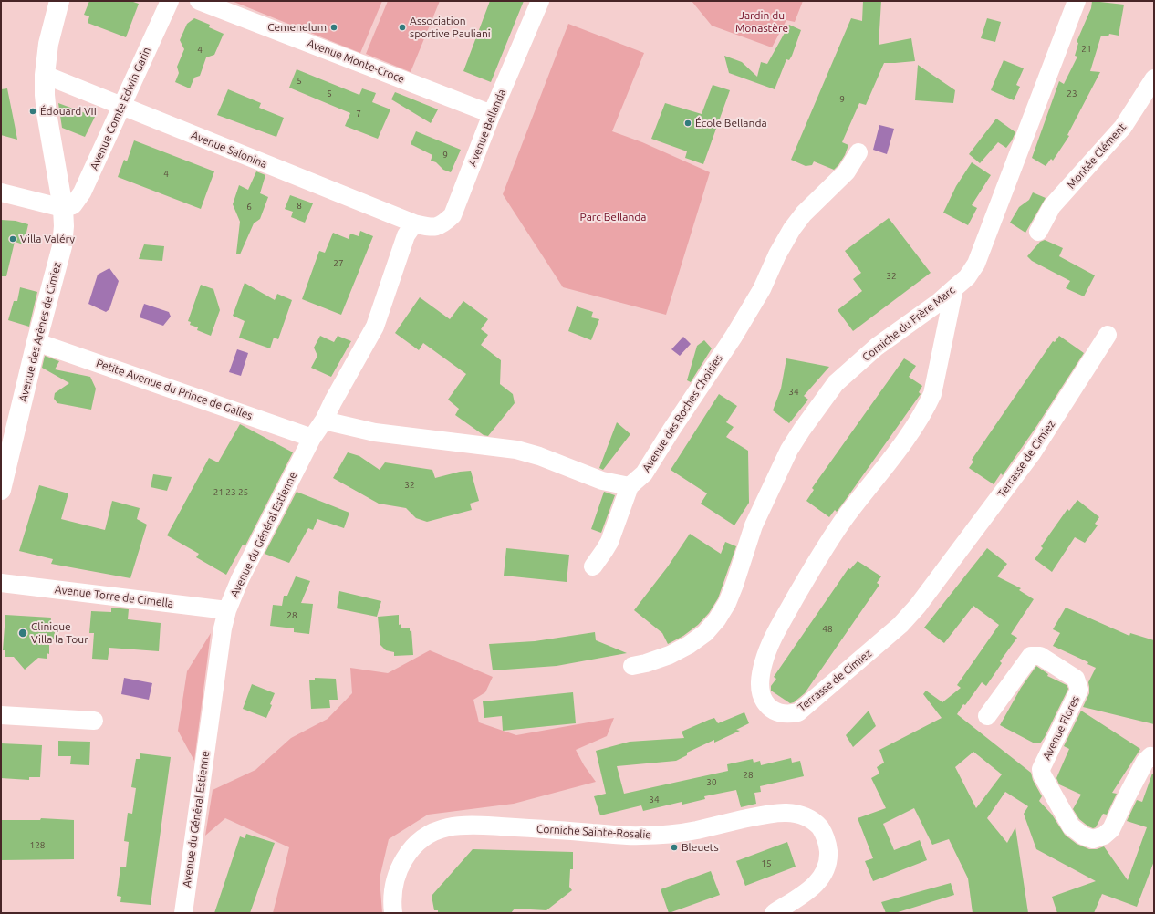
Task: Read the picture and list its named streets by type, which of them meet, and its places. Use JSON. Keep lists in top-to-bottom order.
{
  "streets": {
    "street": [
      "Avenue Monte-Croce",
      "Avenue Comte Edwin Garin",
      "Avenue Bellanda",
      "Avenue Salonina",
      "Montée Clément",
      "Corniche du Frère Marc",
      "Avenue des Arènes de Cimiez",
      "Petite Avenue du Prince de Galles",
      "Avenue des Roches Choisies",
      "Terrasse de Cimiez",
      "Avenue du Général Estienne",
      "Avenue Torre de Cimella",
      "Avenue Flores",
      "Corniche Sainte-Rosalie"
    ]
  },
  "crossings": [
    ["Avenue Monte-Croce", "Avenue Bellanda"],
    ["Avenue Comte Edwin Garin", "Avenue Salonina"],
    ["Avenue Comte Edwin Garin", "Avenue des Arènes de Cimiez"],
    ["Avenue Bellanda", "Avenue Salonina"],
    ["Avenue Bellanda", "Avenue du Général Estienne"],
    ["Avenue Salonina", "Avenue des Arènes de Cimiez"],
    ["Avenue Salonina", "Avenue du Général Estienne"],
    ["Corniche du Frère Marc", "Terrasse de Cimiez"],
    ["Avenue des Arènes de Cimiez", "Petite Avenue du Prince de Galles"],
    ["Petite Avenue du Prince de Galles", "Avenue du Général Estienne"],
    ["Avenue du Général Estienne", "Avenue Torre de Cimella"]
  ],
  "parks": ["Jardin du Monastère", "Parc Bellanda"],
  "places": [
    "Cemenelum",
    "Association sportive Pauliani",
    "Édouard VII",
    "École Bellanda",
    "Villa Valéry",
    "Clinique Villa la Tour",
    "Bleuets"
  ],
  "house_numbers": [
    "21",
    "4",
    "5",
    "5",
    "23",
    "9",
    "7",
    "9",
    "4",
    "8",
    "6",
    "27",
    "32",
    "34",
    "32",
    "21 23 25",
    "28",
    "48",
    "28",
    "30",
    "34",
    "128",
    "15"
  ]
}
